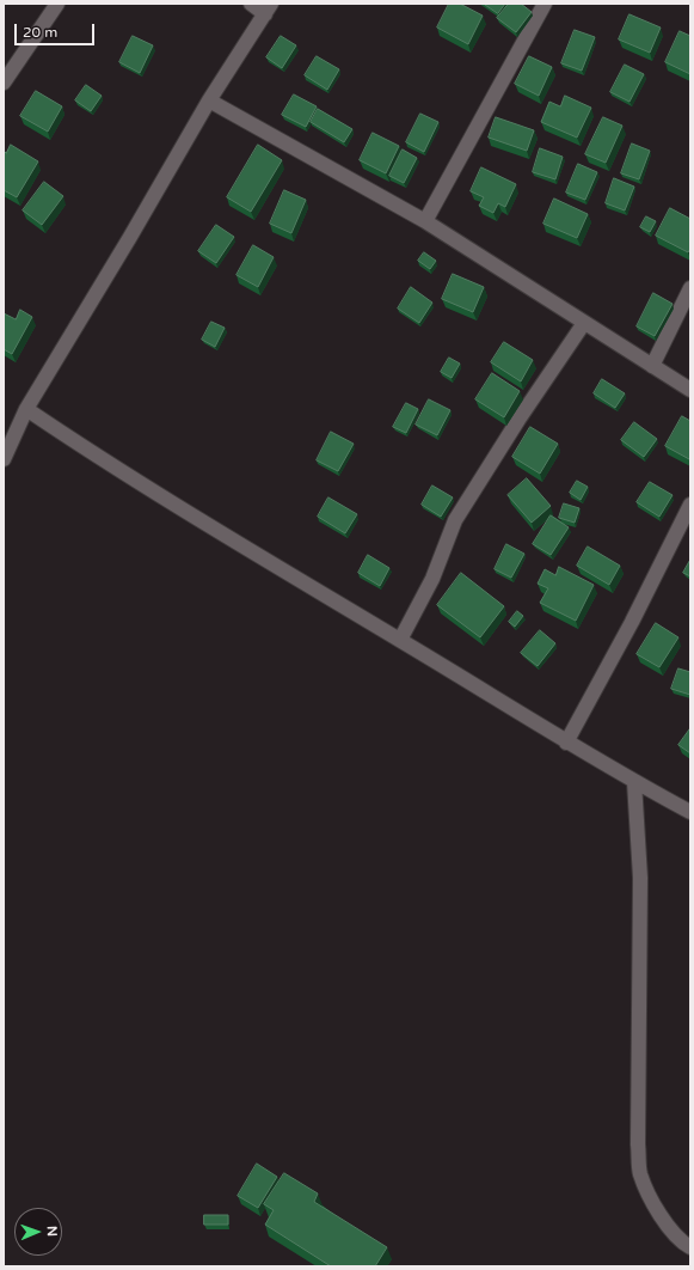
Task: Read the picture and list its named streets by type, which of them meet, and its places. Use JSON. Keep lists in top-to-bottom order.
{
  "scale_bar": "20 m",
  "north": "right"
}
